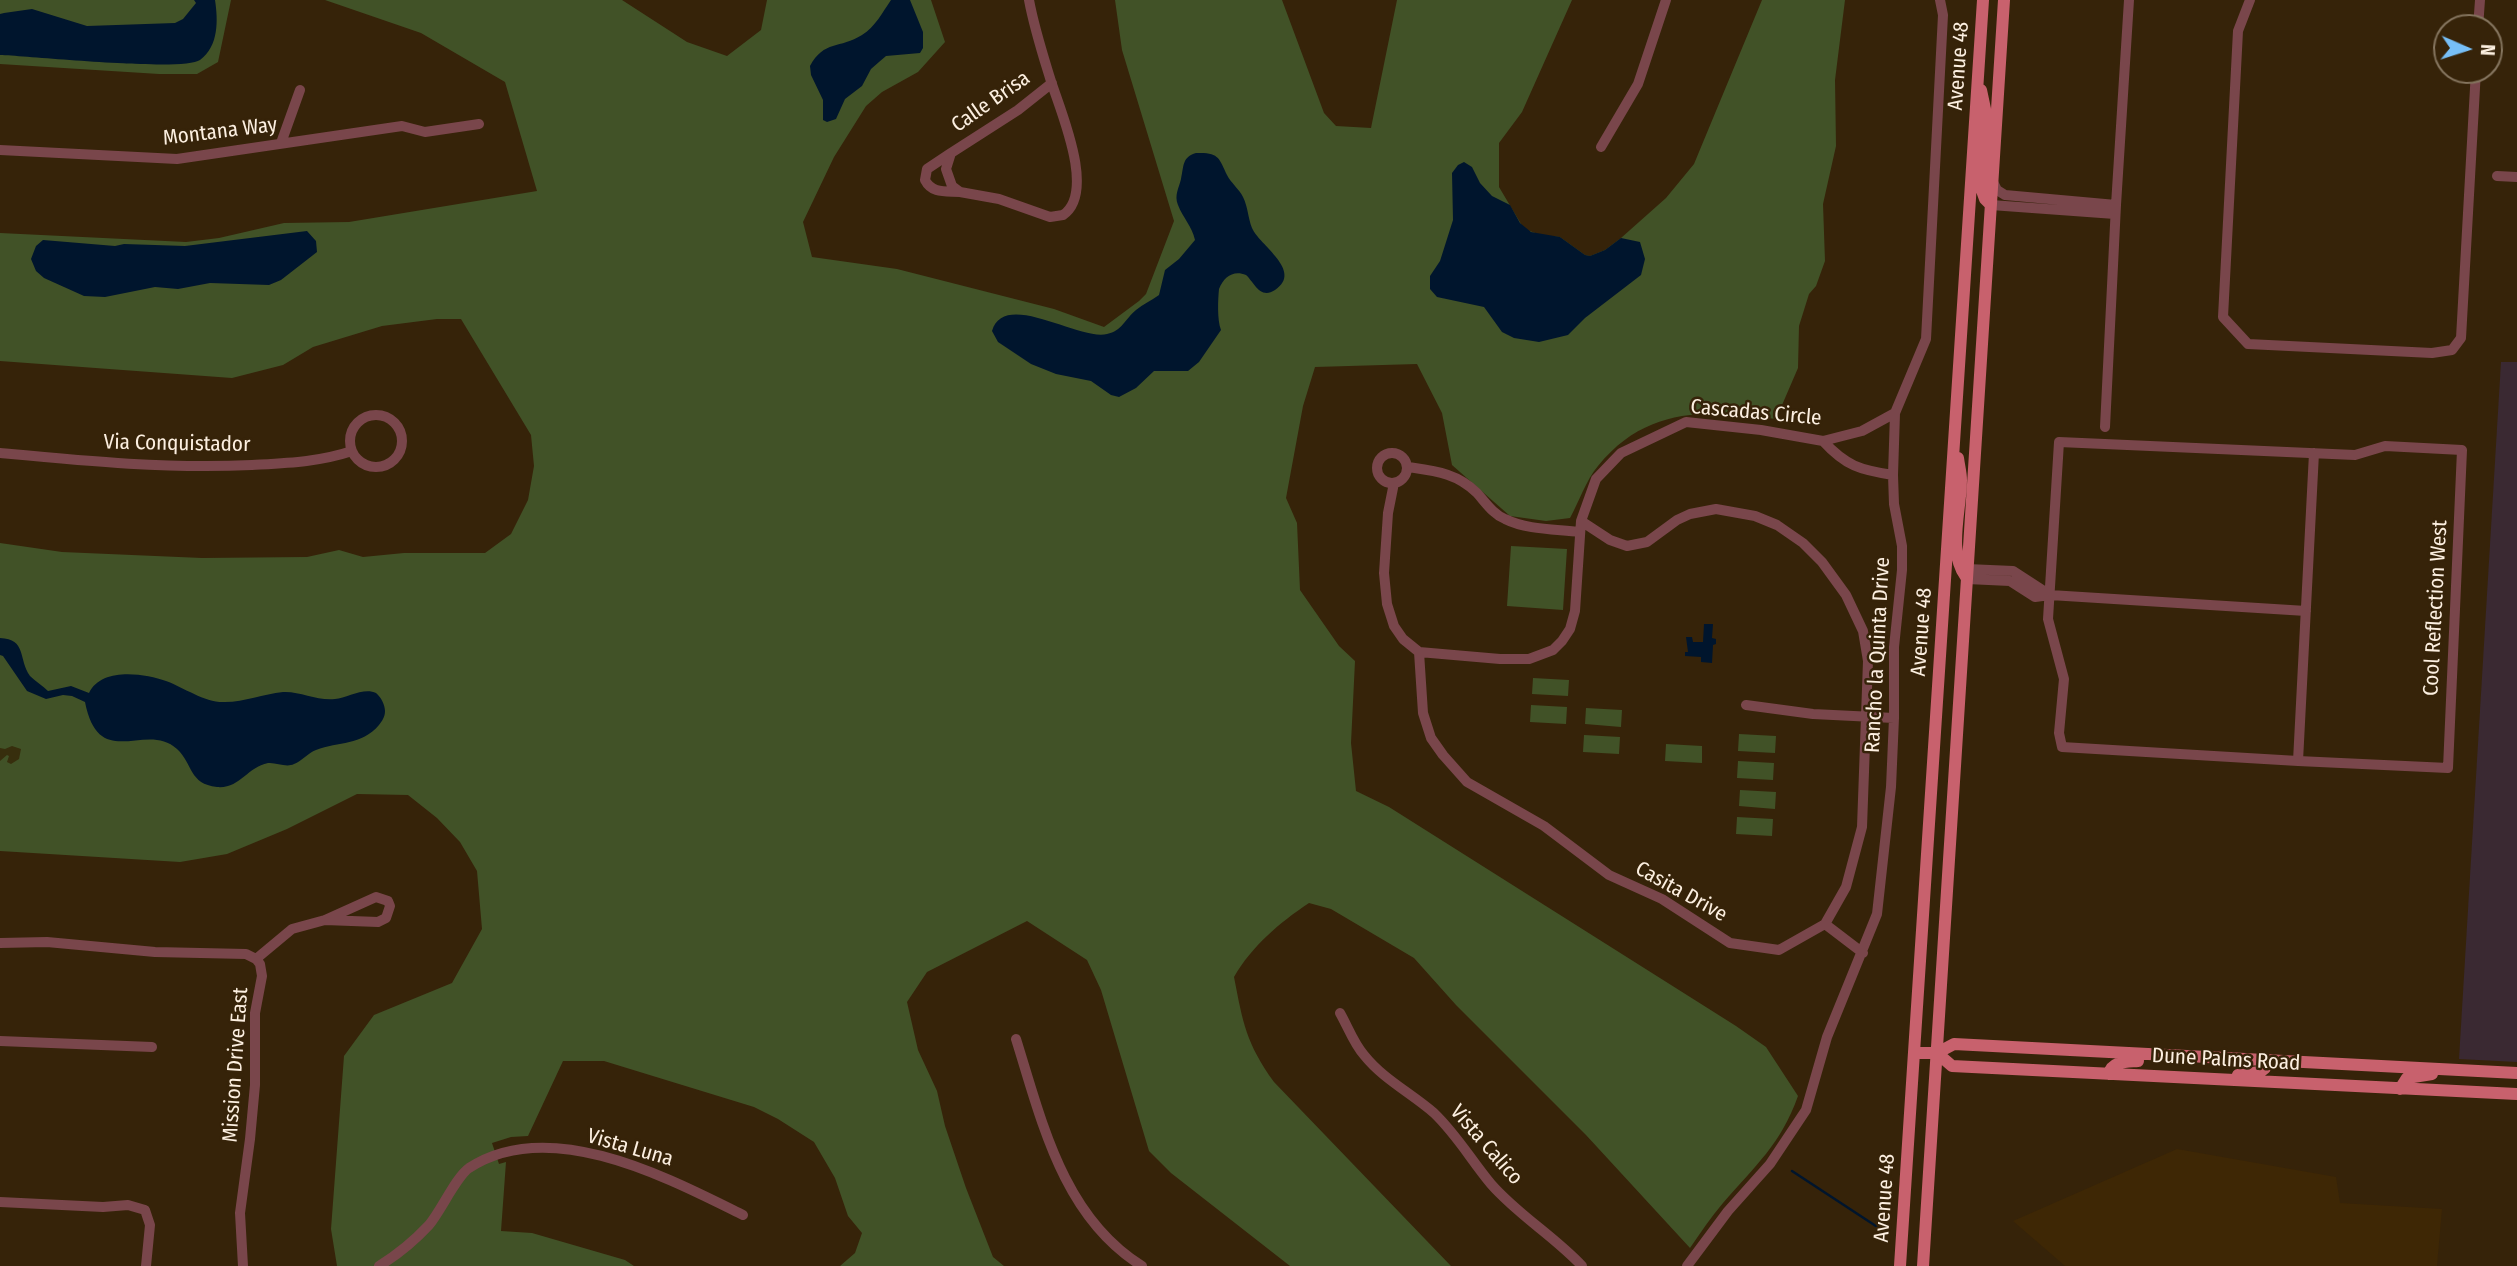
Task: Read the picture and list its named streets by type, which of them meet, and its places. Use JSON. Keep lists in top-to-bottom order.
{
  "streets": {
    "main road": ["Avenue 48", "Dune Palms Road"],
    "street": [
      "Calle Brisa",
      "Montana Way",
      "Cascadas Circle",
      "Via Conquistador",
      "Cool Reflection West",
      "Rancho la Quinta Drive",
      "Casita Drive",
      "Mission Drive East",
      "Vista Calico",
      "Vista Luna"
    ]
  },
  "crossings": [
    ["Avenue 48", "Dune Palms Road"],
    ["Cascadas Circle", "Rancho la Quinta Drive"],
    ["Cascadas Circle", "Casita Drive"]
  ],
  "north": "right"
}
